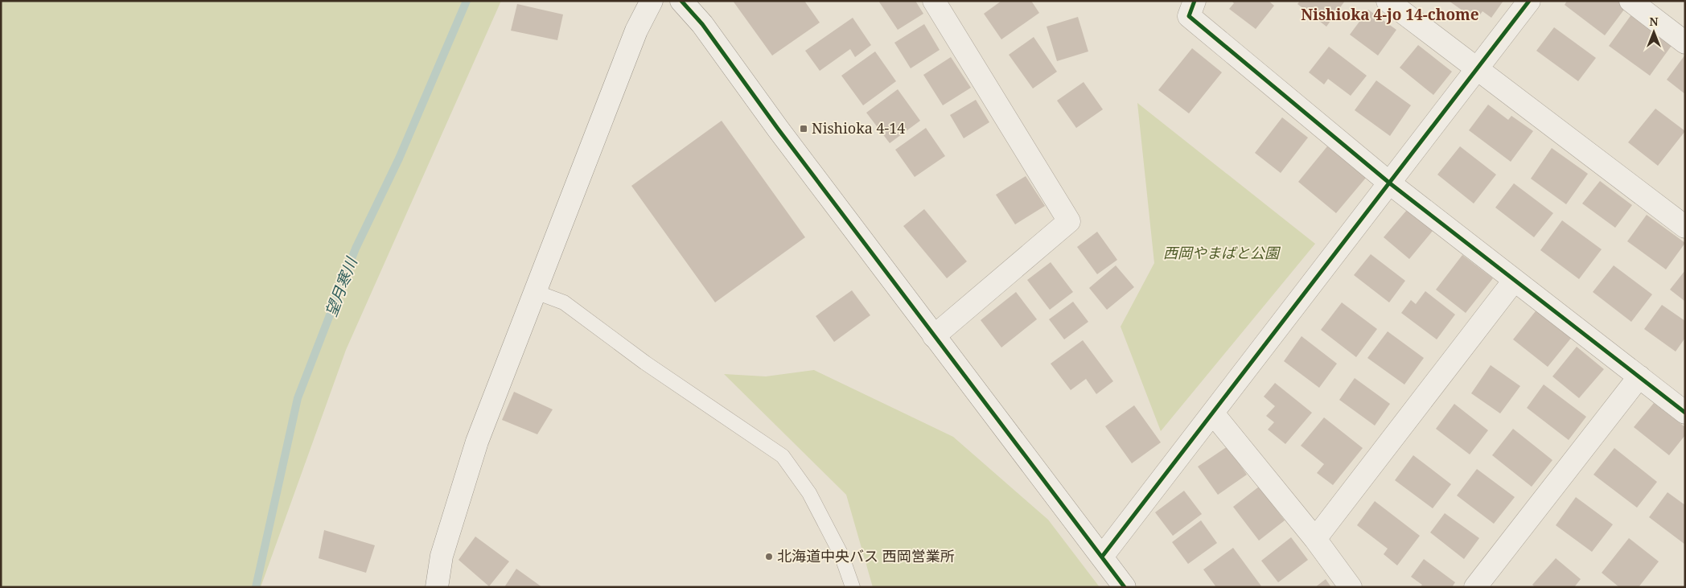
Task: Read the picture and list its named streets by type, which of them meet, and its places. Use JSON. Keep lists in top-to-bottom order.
{
  "districts": ["Nishioka 4-jo 14-chome"],
  "water": ["望月寒川"],
  "parks": ["西岡やまばと公園"],
  "places": {
    "transit": ["Nishioka 4-14"],
    "other": ["北海道中央バス 西岡営業所"]
  },
  "north": "top"
}
